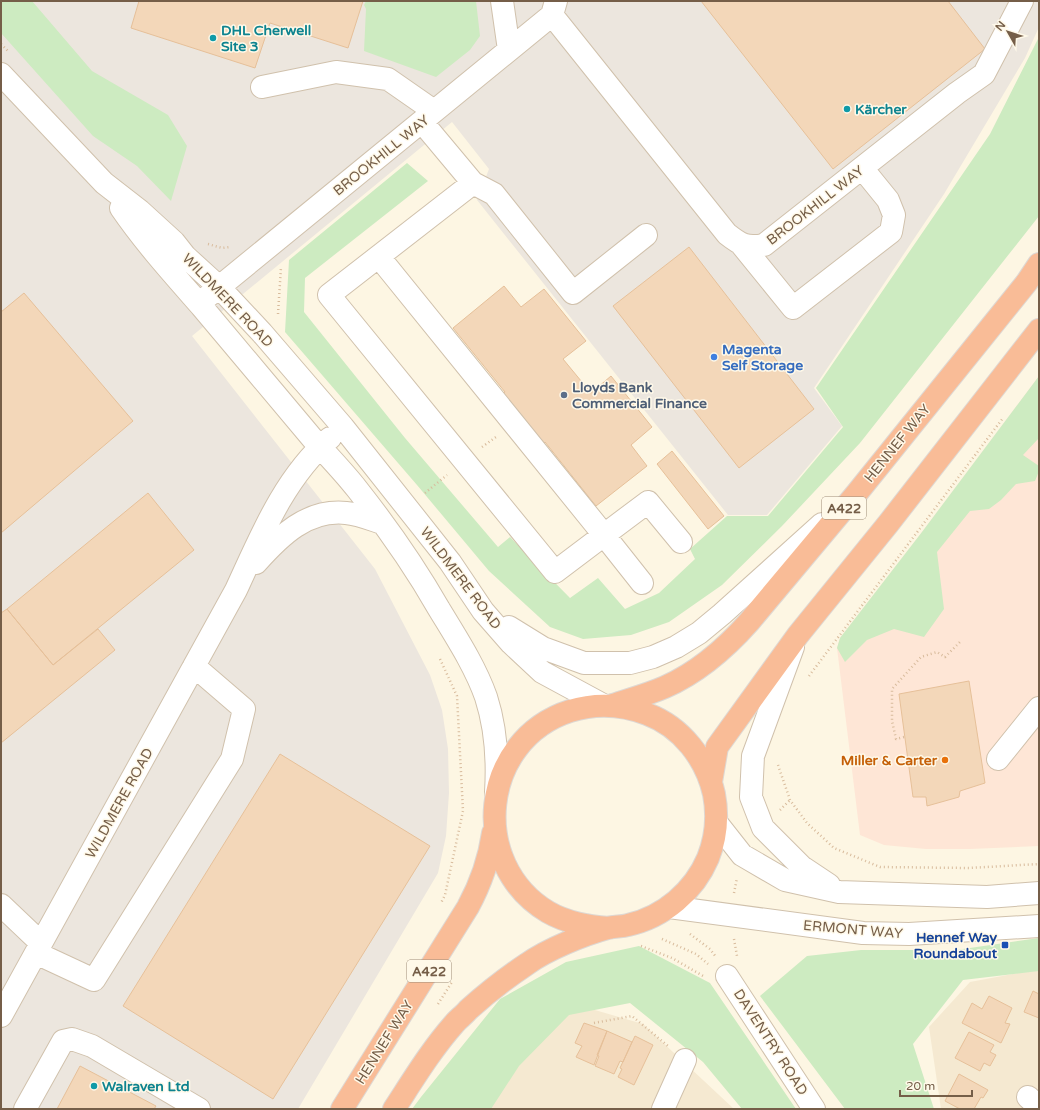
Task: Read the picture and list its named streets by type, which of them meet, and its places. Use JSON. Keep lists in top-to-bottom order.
{
  "streets": {
    "highway": ["HENNEF WAY", "A422"],
    "street": [
      "BROOKHILL WAY",
      "WILDMERE ROAD",
      "ERMONT WAY",
      "DAVENTRY ROAD"
    ]
  },
  "crossings": [
    ["BROOKHILL WAY", "WILDMERE ROAD"],
    ["WILDMERE ROAD", "HENNEF WAY"]
  ],
  "places": {
    "other": [
      "DHL Cherwell Site 3",
      "Kärcher",
      "Magenta Self Storage",
      "Lloyds Bank Commercial Finance",
      "Miller & Carter",
      "Walraven Ltd"
    ],
    "transit": ["Hennef Way Roundabout"]
  },
  "scale_bar": "20 m",
  "north": "top left"
}
